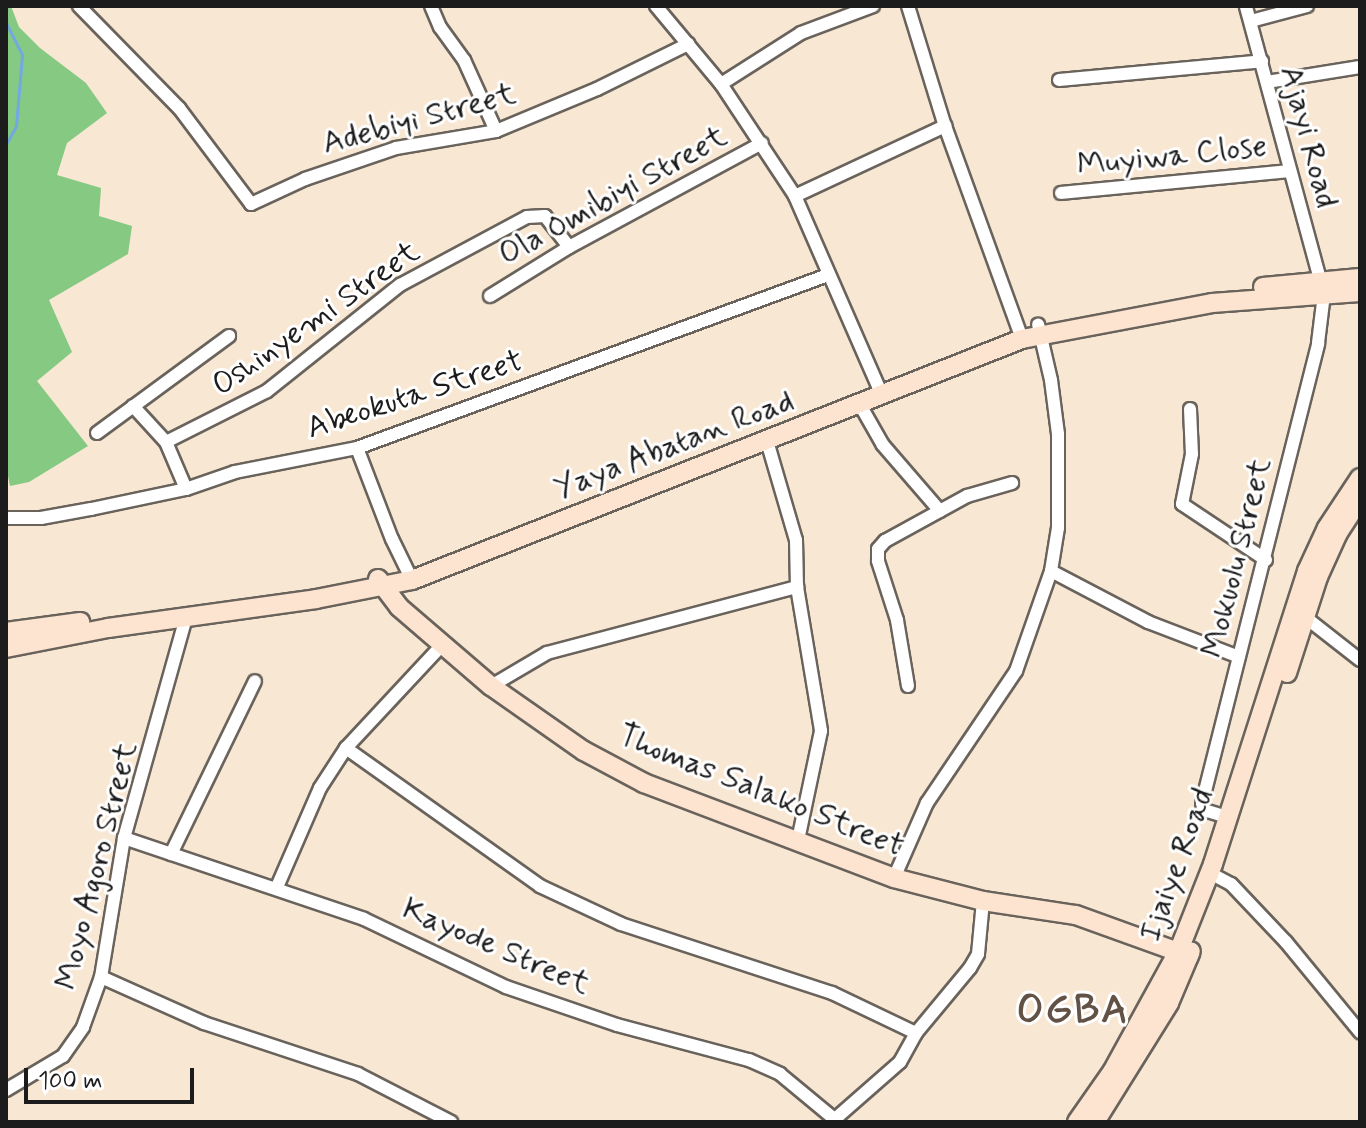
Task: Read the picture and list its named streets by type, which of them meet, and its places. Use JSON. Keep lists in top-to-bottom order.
{
  "streets": {
    "main road": ["Yaya Abatan Road", "Thomas Salako Street", "Ijaiye Road"],
    "street": [
      "Adebiyi Street",
      "Ajayi Road",
      "Muyiwa Close",
      "Ola Omibiyi Street",
      "Oshinyemi Street",
      "Abeokuta Street",
      "Mokuolu Street",
      "Moyo Agoro Street",
      "Kayode Street"
    ]
  },
  "crossings": [
    ["Ajayi Road", "Muyiwa Close"],
    ["Ajayi Road", "Yaya Abatan Road"],
    ["Ajayi Road", "Mokuolu Street"],
    ["Ola Omibiyi Street", "Oshinyemi Street"],
    ["Yaya Abatan Road", "Mokuolu Street"],
    ["Yaya Abatan Road", "Thomas Salako Street"],
    ["Yaya Abatan Road", "Moyo Agoro Street"],
    ["Mokuolu Street", "Ijaiye Road"],
    ["Thomas Salako Street", "Ijaiye Road"],
    ["Moyo Agoro Street", "Kayode Street"]
  ],
  "districts": ["OGBA"],
  "scale_bar": "100 m"
}
